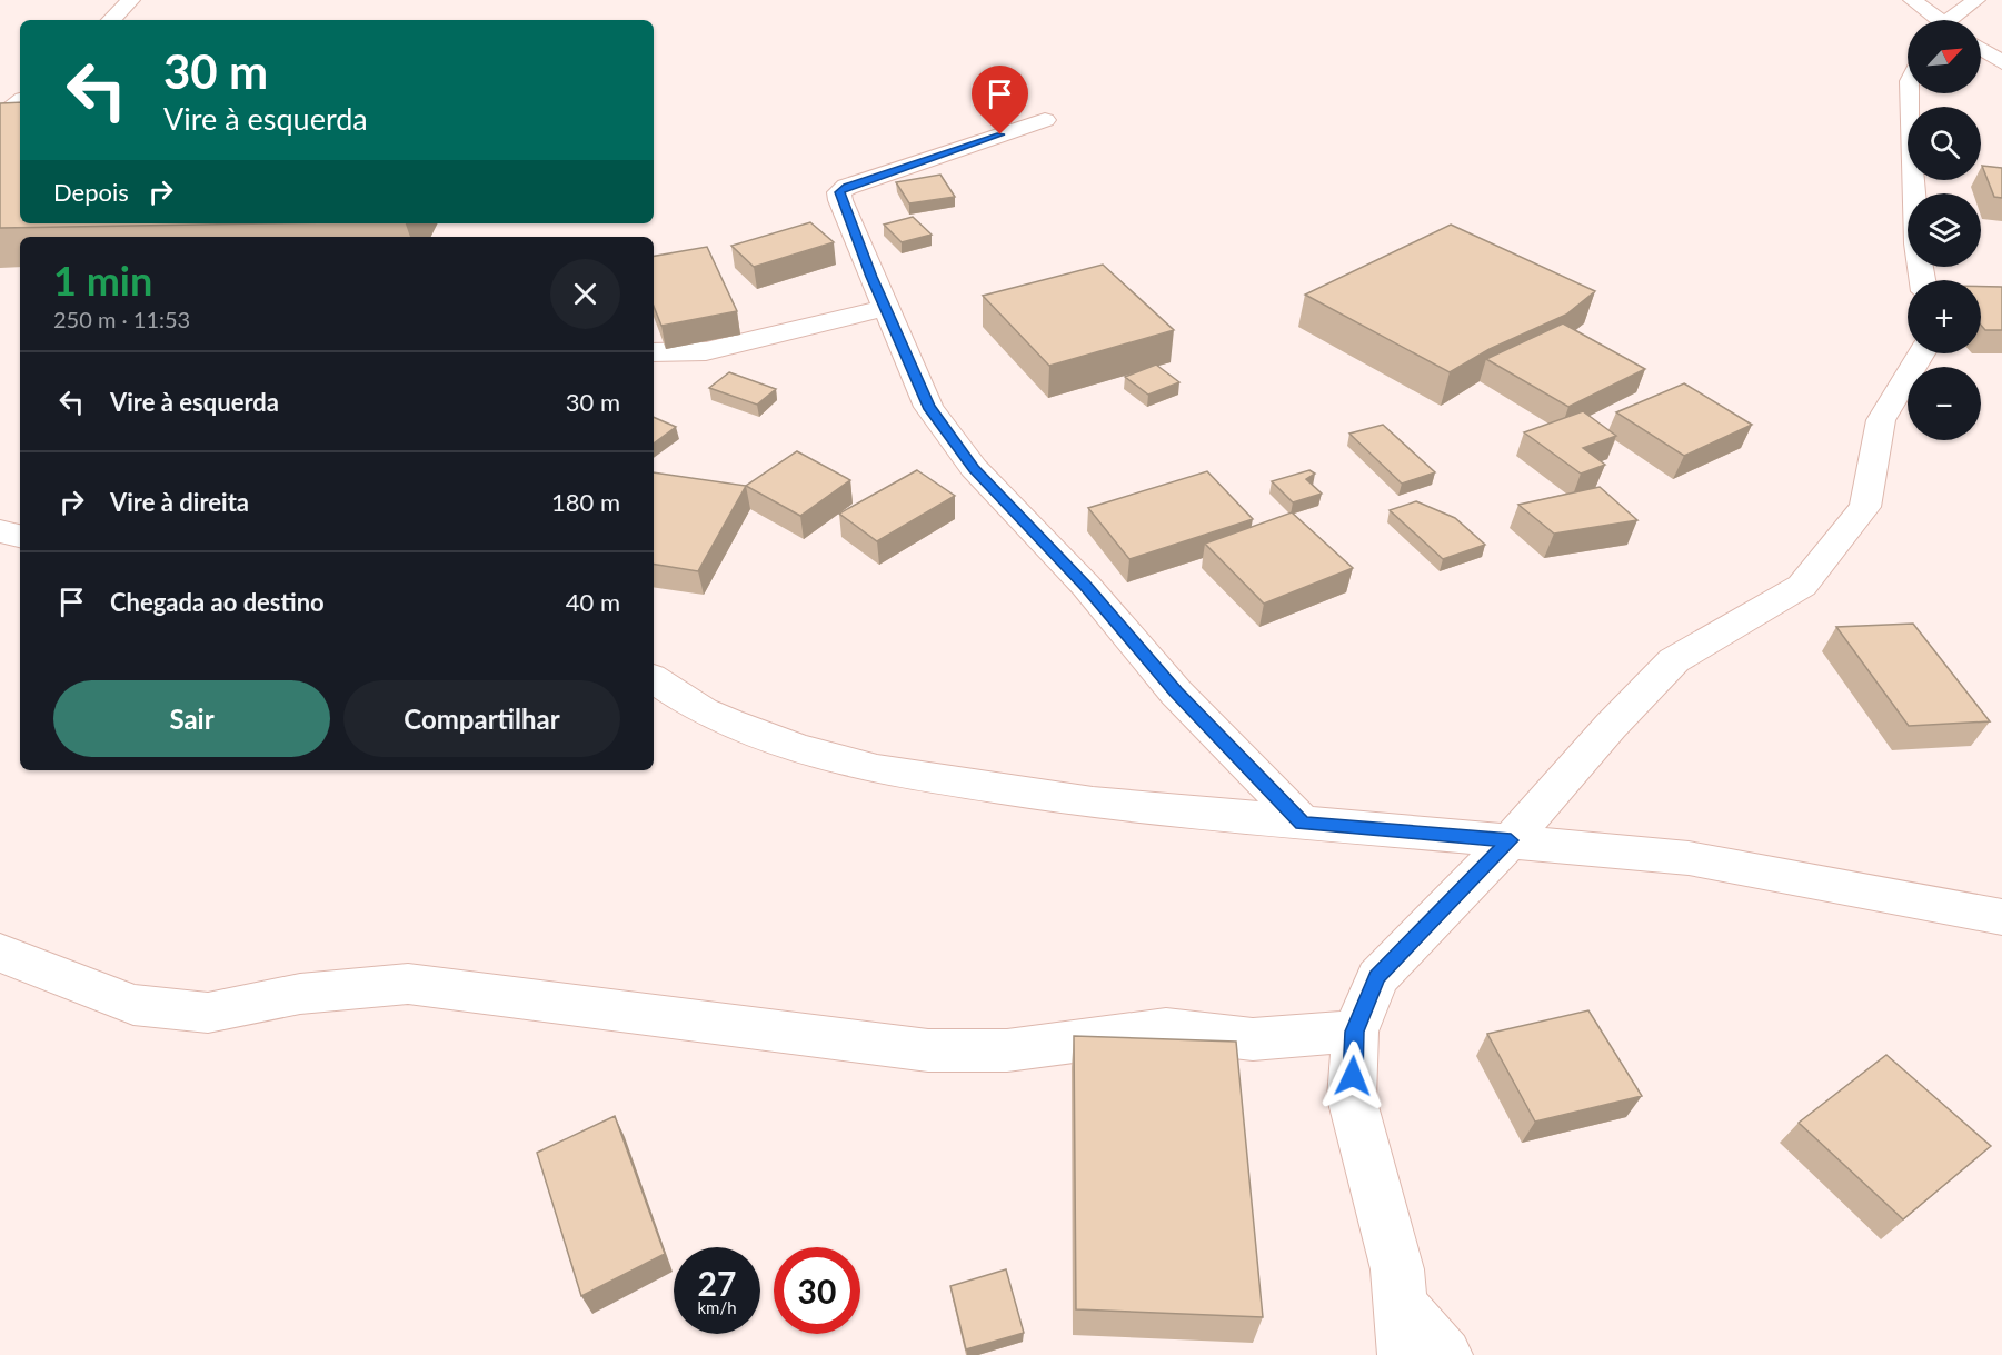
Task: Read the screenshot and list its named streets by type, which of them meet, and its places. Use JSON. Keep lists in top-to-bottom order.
{
  "north": "top right",
  "page": {
    "map_buttons": ["+", "−"],
    "turn": ["30 m", "Vire à esquerda"],
    "then": "Depois",
    "heading": ["1 min", "250 m · 11:53"],
    "list": [
      {
        "name": "Vire à esquerda",
        "value": "30 m"
      },
      {
        "name": "Vire à direita",
        "value": "180 m"
      },
      {
        "name": "Chegada ao destino",
        "value": "40 m"
      }
    ],
    "buttons": ["Sair", "Compartilhar"],
    "speed": "27 km/h",
    "limit": "30"
  }
}
